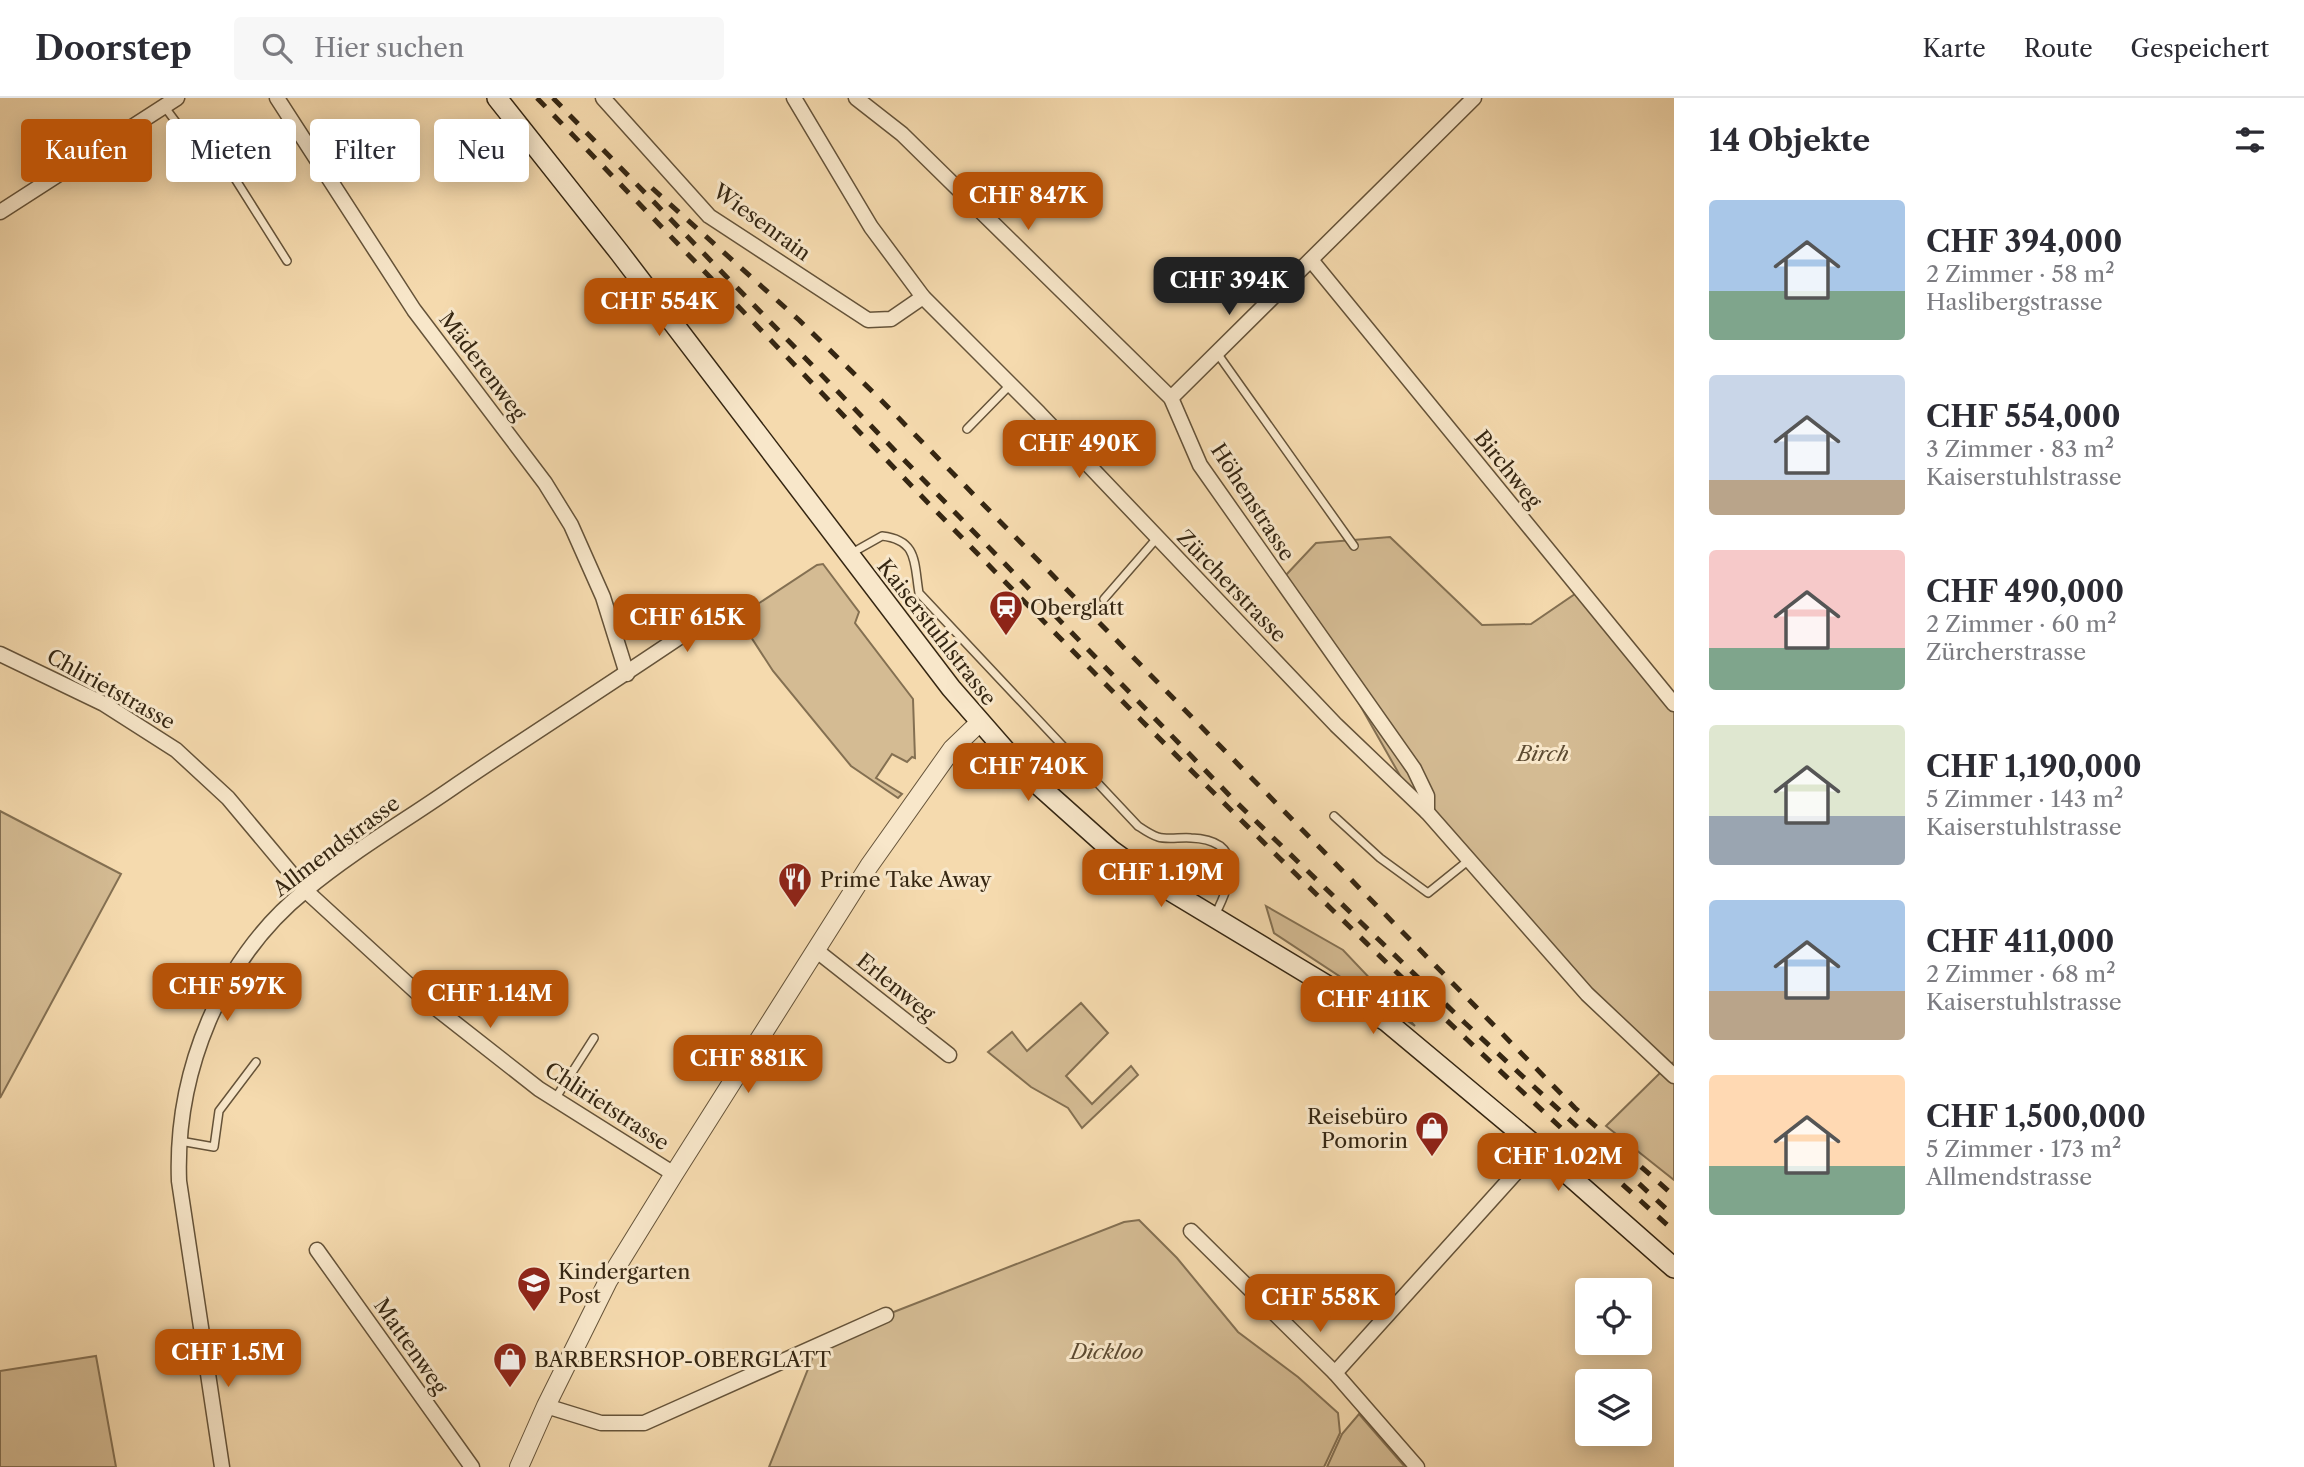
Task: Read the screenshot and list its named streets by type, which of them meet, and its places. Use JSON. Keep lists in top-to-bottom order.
{
  "streets": {
    "main road": ["Kaiserstuhlstrasse"],
    "street": [
      "Wiesenrain",
      "Mäderenweg",
      "Birchweg",
      "Höhenstrasse",
      "Zürcherstrasse",
      "Chlirietstrasse",
      "Allmendstrasse",
      "Erlenweg",
      "Mattenweg"
    ]
  },
  "crossings": [
    ["Wiesenrain", "Zürcherstrasse"],
    ["Mäderenweg", "Allmendstrasse"],
    ["Höhenstrasse", "Zürcherstrasse"],
    ["Chlirietstrasse", "Allmendstrasse"]
  ],
  "parks": ["Birch", "Dickloo"],
  "places": {
    "station": ["Oberglatt"],
    "restaurant": ["Prime Take Away"],
    "shop": ["Reisebüro Pomorin", "BARBERSHOP-OBERGLATT"],
    "school or university": ["Kindergarten Post"]
  },
  "page": {
    "header": "Doorstep",
    "search": "Hier suchen",
    "nav": ["Karte", "Route", "Gespeichert"],
    "heading": "14 Objekte",
    "chip": [
      "Kaufen",
      "Mieten",
      "Filter",
      "Neu"
    ],
    "price": [
      "CHF 847K",
      "CHF 394K",
      "CHF 554K",
      "CHF 490K",
      "CHF 615K",
      "CHF 740K",
      "CHF 1.19M",
      "CHF 597K",
      "CHF 1.14M",
      "CHF 411K",
      "CHF 881K",
      "CHF 1.02M",
      "CHF 558K",
      "CHF 1.5M"
    ],
    "list": [
      {
        "name": "CHF 394,000",
        "note": "2 Zimmer · 58 m² · Haslibergstrasse"
      },
      {
        "name": "CHF 554,000",
        "note": "3 Zimmer · 83 m² · Kaiserstuhlstrasse"
      },
      {
        "name": "CHF 490,000",
        "note": "2 Zimmer · 60 m² · Zürcherstrasse"
      },
      {
        "name": "CHF 1,190,000",
        "note": "5 Zimmer · 143 m² · Kaiserstuhlstrasse"
      },
      {
        "name": "CHF 411,000",
        "note": "2 Zimmer · 68 m² · Kaiserstuhlstrasse"
      },
      {
        "name": "CHF 1,500,000",
        "note": "5 Zimmer · 173 m² · Allmendstrasse"
      }
    ]
  }
}
